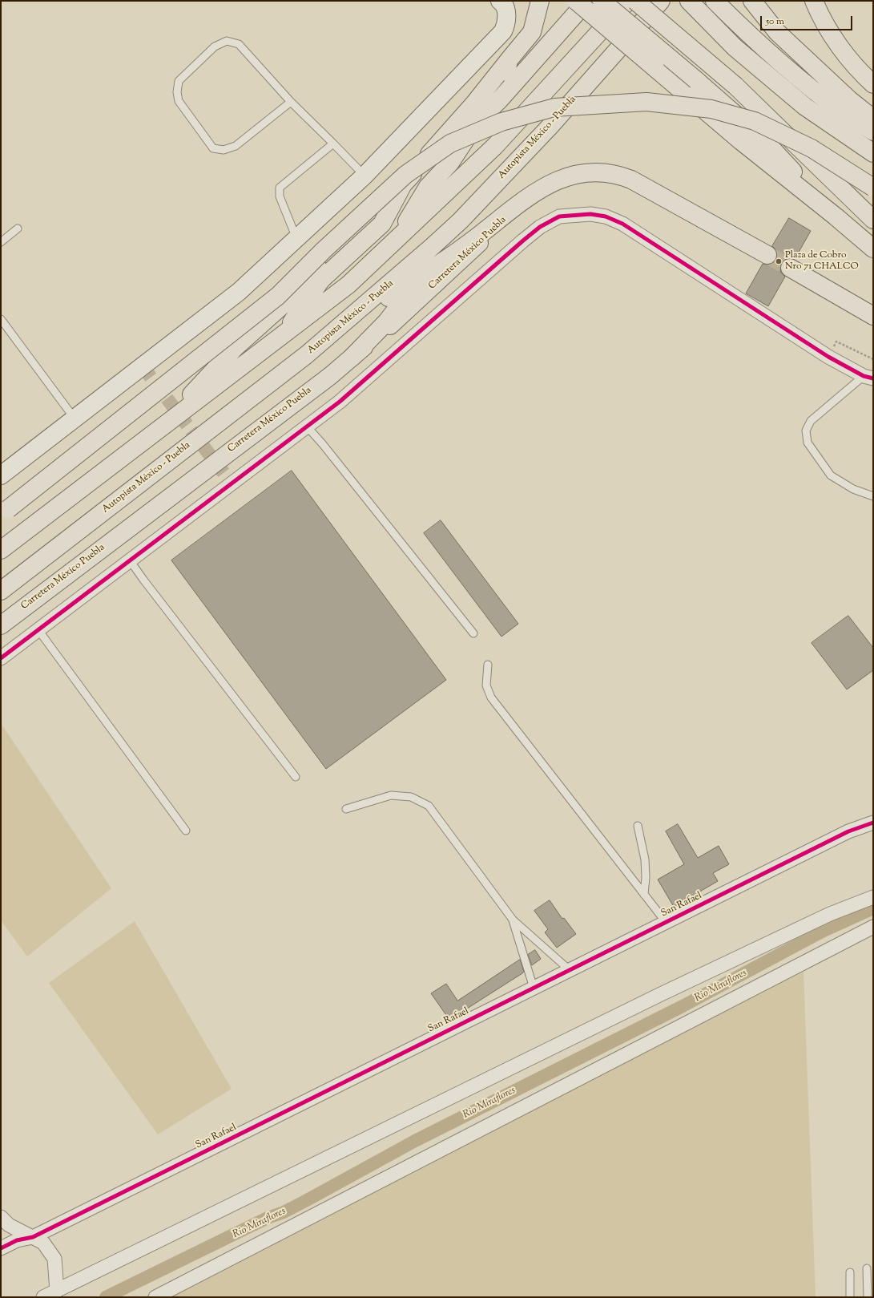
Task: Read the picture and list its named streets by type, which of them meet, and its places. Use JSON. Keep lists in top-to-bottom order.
{
  "streets": {
    "main road": ["Autopista México - Puebla", "Carretera México Puebla"],
    "street": ["San Rafael"]
  },
  "water": ["Rio Miraflores"],
  "places": ["Plaza de Cobro Nro 71 CHALCO"],
  "scale_bar": "50 m"
}
